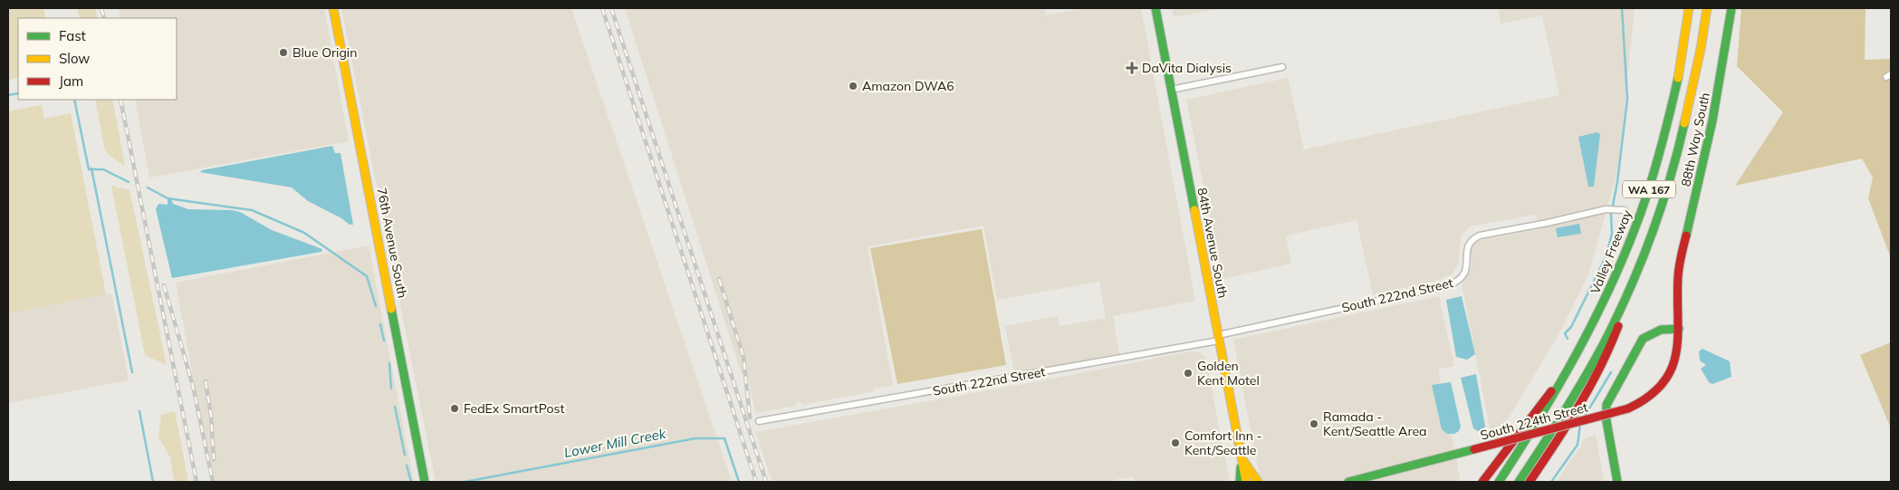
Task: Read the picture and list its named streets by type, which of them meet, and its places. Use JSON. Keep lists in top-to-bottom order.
{
  "streets": {
    "main road": [
      "88th Way South",
      "WA 167",
      "76th Avenue South",
      "84th Avenue South",
      "Valley Freeway",
      "South 224th Street"
    ],
    "street": ["South 222nd Street"]
  },
  "crossings": [
    ["88th Way South", "South 224th Street"],
    ["84th Avenue South", "South 222nd Street"]
  ],
  "water": ["Lower Mill Creek"],
  "places": {
    "other": [
      "Blue Origin",
      "Amazon DWA6",
      "Golden Kent Motel",
      "FedEx SmartPost",
      "Ramada - Kent/Seattle Area",
      "Comfort Inn - Kent/Seattle"
    ],
    "health": ["DaVita Dialysis"]
  },
  "legend": ["Fast", "Slow", "Jam"]
}
